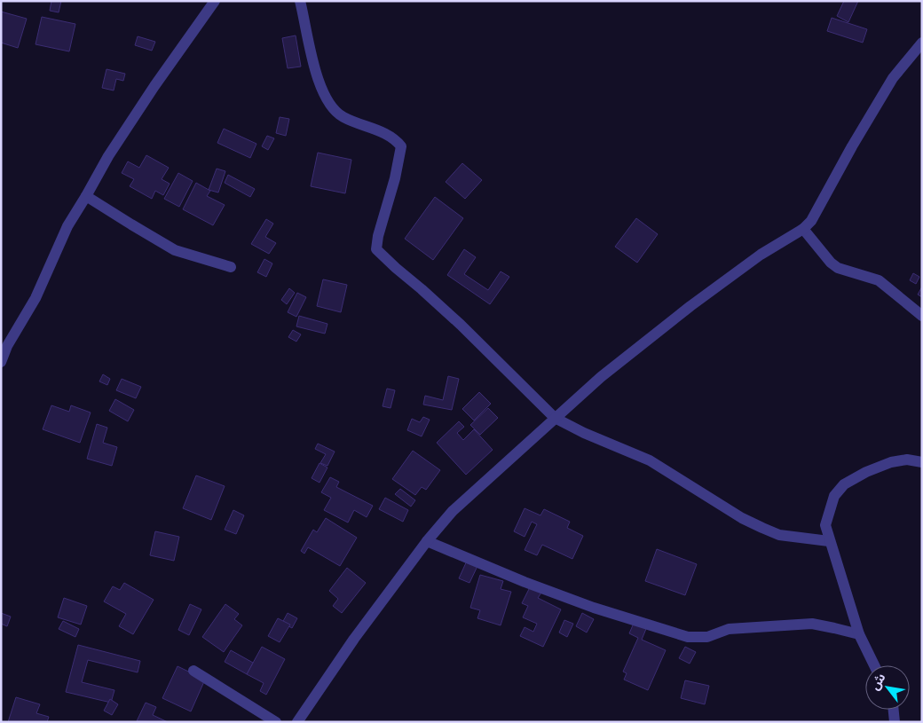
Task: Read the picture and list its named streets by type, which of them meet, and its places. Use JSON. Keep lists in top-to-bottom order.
{
  "north": "top left"
}
